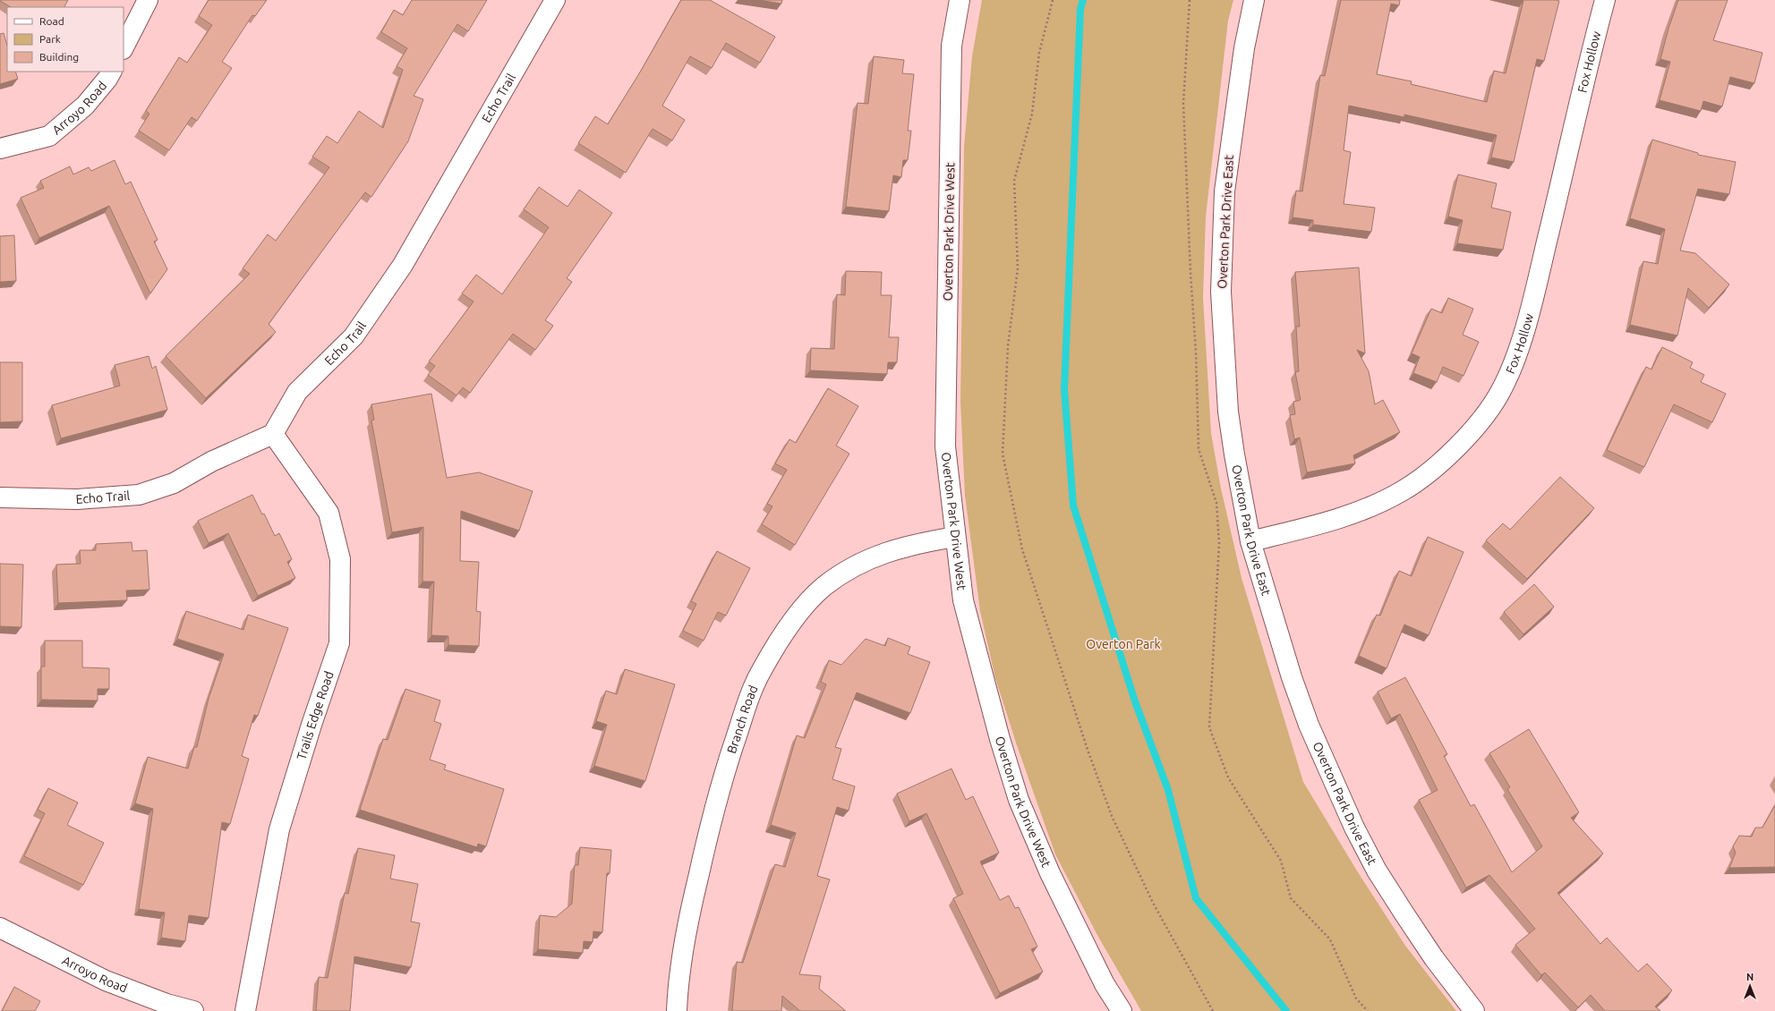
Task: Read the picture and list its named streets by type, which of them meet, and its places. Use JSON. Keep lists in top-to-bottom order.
{
  "streets": {
    "street": [
      "Fox Hollow",
      "Echo Trail",
      "Arroyo Road",
      "Overton Park Drive East",
      "Overton Park Drive West",
      "Trails Edge Road",
      "Branch Road"
    ]
  },
  "crossings": [
    ["Fox Hollow", "Overton Park Drive East"],
    ["Echo Trail", "Trails Edge Road"],
    ["Overton Park Drive West", "Branch Road"]
  ],
  "parks": ["Overton Park"],
  "legend": ["Road", "Park", "Building"],
  "north": "top"
}
